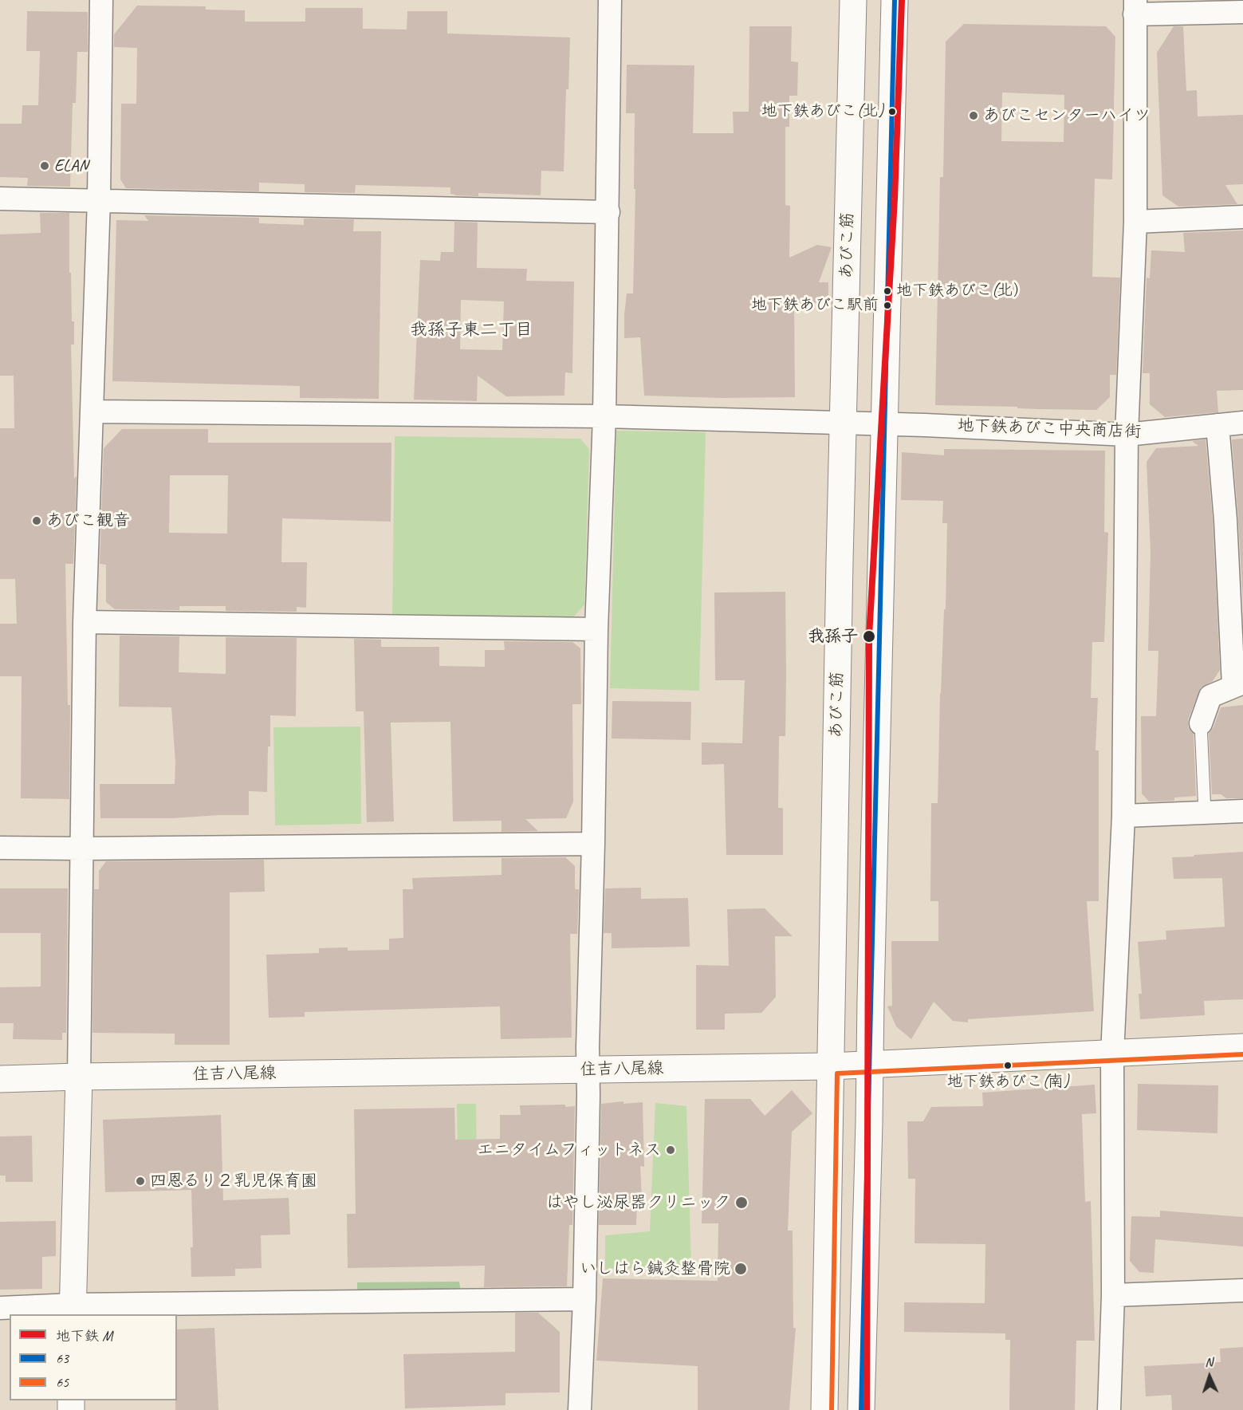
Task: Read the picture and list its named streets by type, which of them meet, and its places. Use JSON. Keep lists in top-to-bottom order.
{
  "streets": {
    "main road": ["あびこ筋", "住吉八尾線"],
    "street": ["地下鉄あびこ中央商店街"]
  },
  "crossings": [
    ["あびこ筋", "地下鉄あびこ中央商店街"],
    ["あびこ筋", "住吉八尾線"]
  ],
  "districts": ["我孫子東二丁目"],
  "places": [
    "地下鉄あびこ(北)",
    "あびこセンターハイツ",
    "ELAN",
    "地下鉄あびこ(北）",
    "地下鉄あびこ駅前",
    "あびこ観音",
    "我孫子",
    "地下鉄あびこ(南)",
    "エニタイムフィットネス",
    "四恩るり２乳児保育園",
    "はやし泌尿器クリニック",
    "いしはら鍼灸整骨院"
  ],
  "lines": ["metro line M", "transit line 63", "transit line 65"],
  "legend": ["地下鉄 M", "63", "65"],
  "north": "top"
}
